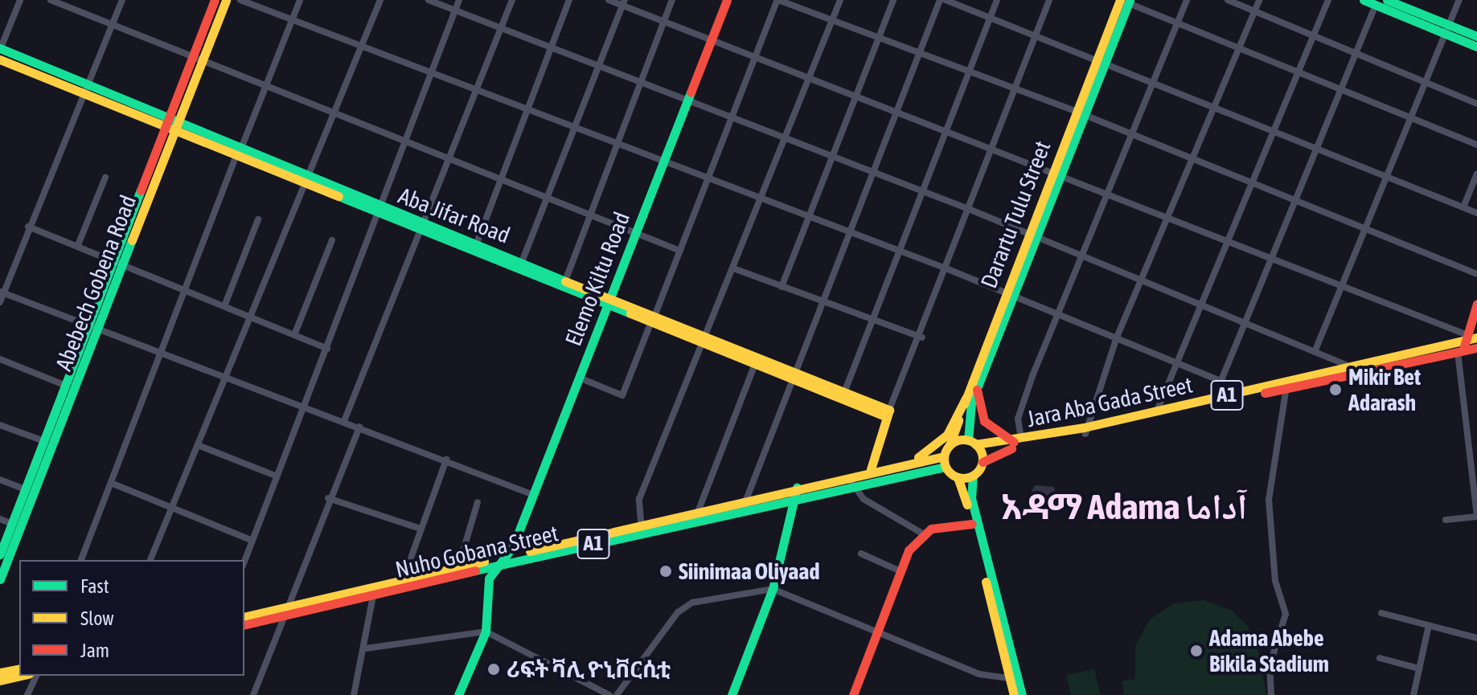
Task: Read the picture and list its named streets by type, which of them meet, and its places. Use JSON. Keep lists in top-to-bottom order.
{
  "streets": {
    "main road": [
      "Darartu Tulu Street",
      "Aba Jifar Road",
      "Elemo Kiltu Road",
      "Abebech Gobena Road",
      "A1",
      "Jara Aba Gada Street",
      "Nuho Gobana Street"
    ]
  },
  "crossings": [
    ["Darartu Tulu Street", "Jara Aba Gada Street"],
    ["Darartu Tulu Street", "Nuho Gobana Street"],
    ["Aba Jifar Road", "Elemo Kiltu Road"],
    ["Aba Jifar Road", "Abebech Gobena Road"],
    ["Elemo Kiltu Road", "Nuho Gobana Street"],
    ["Jara Aba Gada Street", "Nuho Gobana Street"]
  ],
  "districts": ["አዳማ Adama آداما"],
  "places": [
    "Mikir Bet Adarash",
    "Siinimaa Oliyaad",
    "Adama Abebe Bikila Stadium",
    "ሪፍት ቫሊ ዮኒቨርሲቲ"
  ],
  "legend": ["Fast", "Slow", "Jam"]
}
